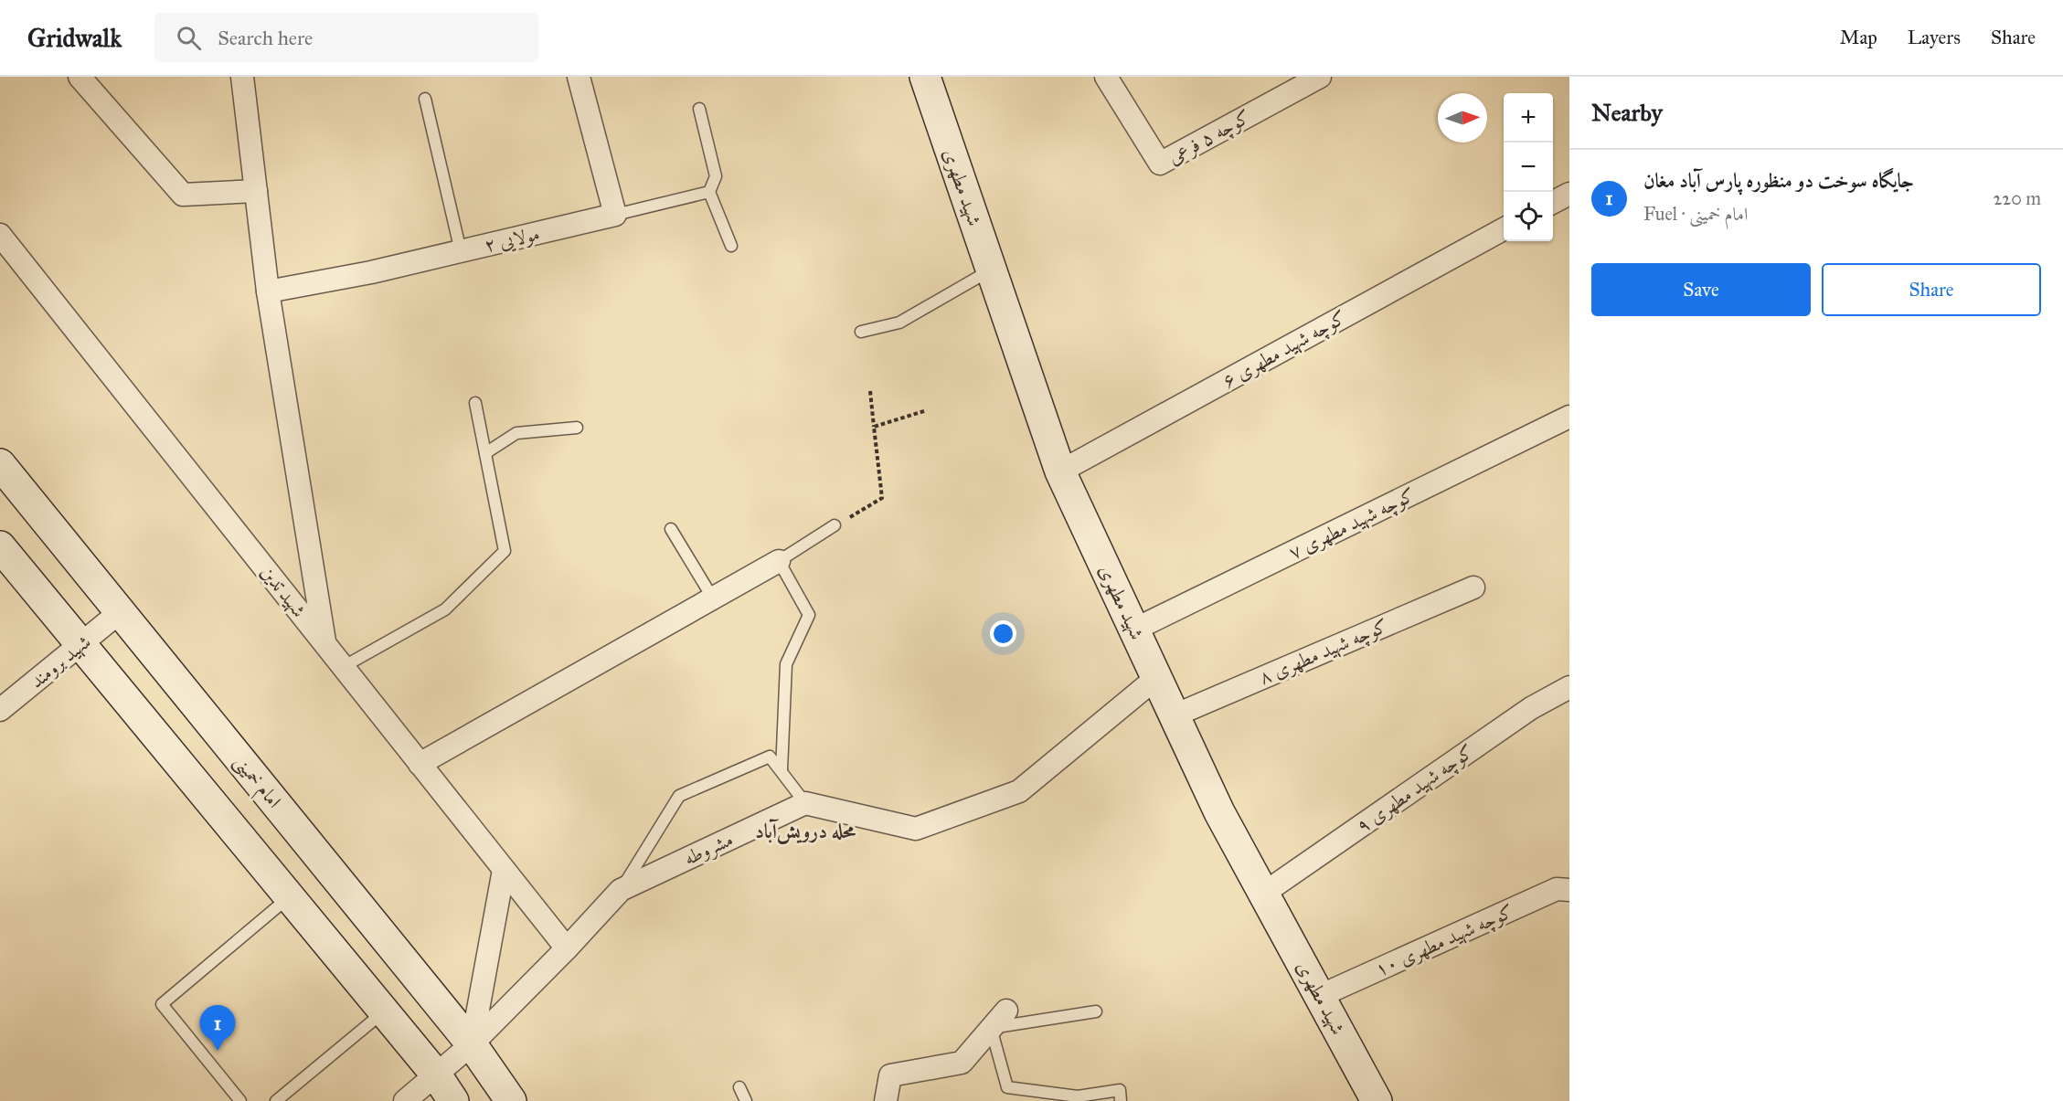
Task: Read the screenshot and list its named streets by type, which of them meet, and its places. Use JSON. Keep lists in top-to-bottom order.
{
  "streets": {
    "main road": ["شهید مطهری", "امام خمینی"],
    "street": [
      "کوچه ۵ فرعی",
      "مولایی ۲",
      "کوچه شهید مطهری ۶",
      "کوچه شهید مطهری ۷",
      "شهید تدین",
      "کوچه شهید مطهری ۸",
      "شهید برومند",
      "کوچه شهید مطهری ۹",
      "مشروطه",
      "کوچه شهید مطهری ۱۰"
    ]
  },
  "crossings": [
    ["شهید مطهری", "کوچه شهید مطهری ۶"],
    ["شهید مطهری", "کوچه شهید مطهری ۷"],
    ["شهید مطهری", "کوچه شهید مطهری ۸"],
    ["شهید مطهری", "کوچه شهید مطهری ۹"],
    ["شهید مطهری", "کوچه شهید مطهری ۱۰"],
    ["شهید تدین", "مشروطه"],
    ["شهید برومند", "امام خمینی"],
    ["امام خمینی", "مشروطه"]
  ],
  "districts": ["محله درویش‌آباد"],
  "north": "right",
  "page": {
    "header": "Gridwalk",
    "search": "Search here",
    "nav": ["Map", "Layers", "Share"],
    "heading": "Nearby",
    "map_buttons": ["+", "−"],
    "list": [
      {
        "mark": "1",
        "name": "جایگاه سوخت دو منظوره پارس آباد مغان",
        "note": "Fuel · امام خمینی",
        "value": "220 m"
      }
    ],
    "buttons": ["Save", "Share"],
    "pins": "1"
  }
}
